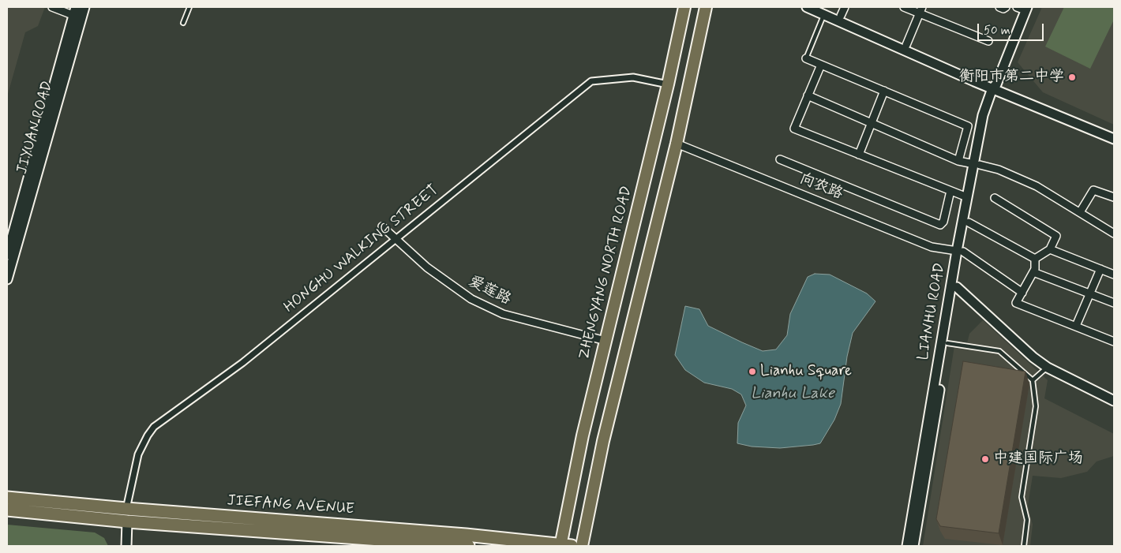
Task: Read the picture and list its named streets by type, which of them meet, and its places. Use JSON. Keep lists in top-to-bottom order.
{
  "streets": {
    "highway": ["JIEFANG AVENUE"],
    "main road": ["ZHENGYANG NORTH ROAD"],
    "street": [
      "JIYUAN ROAD",
      "向农路",
      "HONGHU WALKING STREET",
      "爱莲路",
      "LIANHU ROAD"
    ]
  },
  "crossings": [
    ["向农路", "LIANHU ROAD"],
    ["HONGHU WALKING STREET", "ZHENGYANG NORTH ROAD"],
    ["HONGHU WALKING STREET", "爱莲路"],
    ["HONGHU WALKING STREET", "JIEFANG AVENUE"],
    ["ZHENGYANG NORTH ROAD", "爱莲路"],
    ["ZHENGYANG NORTH ROAD", "JIEFANG AVENUE"]
  ],
  "water": ["Lianhu Lake"],
  "places": ["衡阳市第二中学", "Lianhu Square", "中建国际广场"],
  "scale_bar": "50 m"
}
